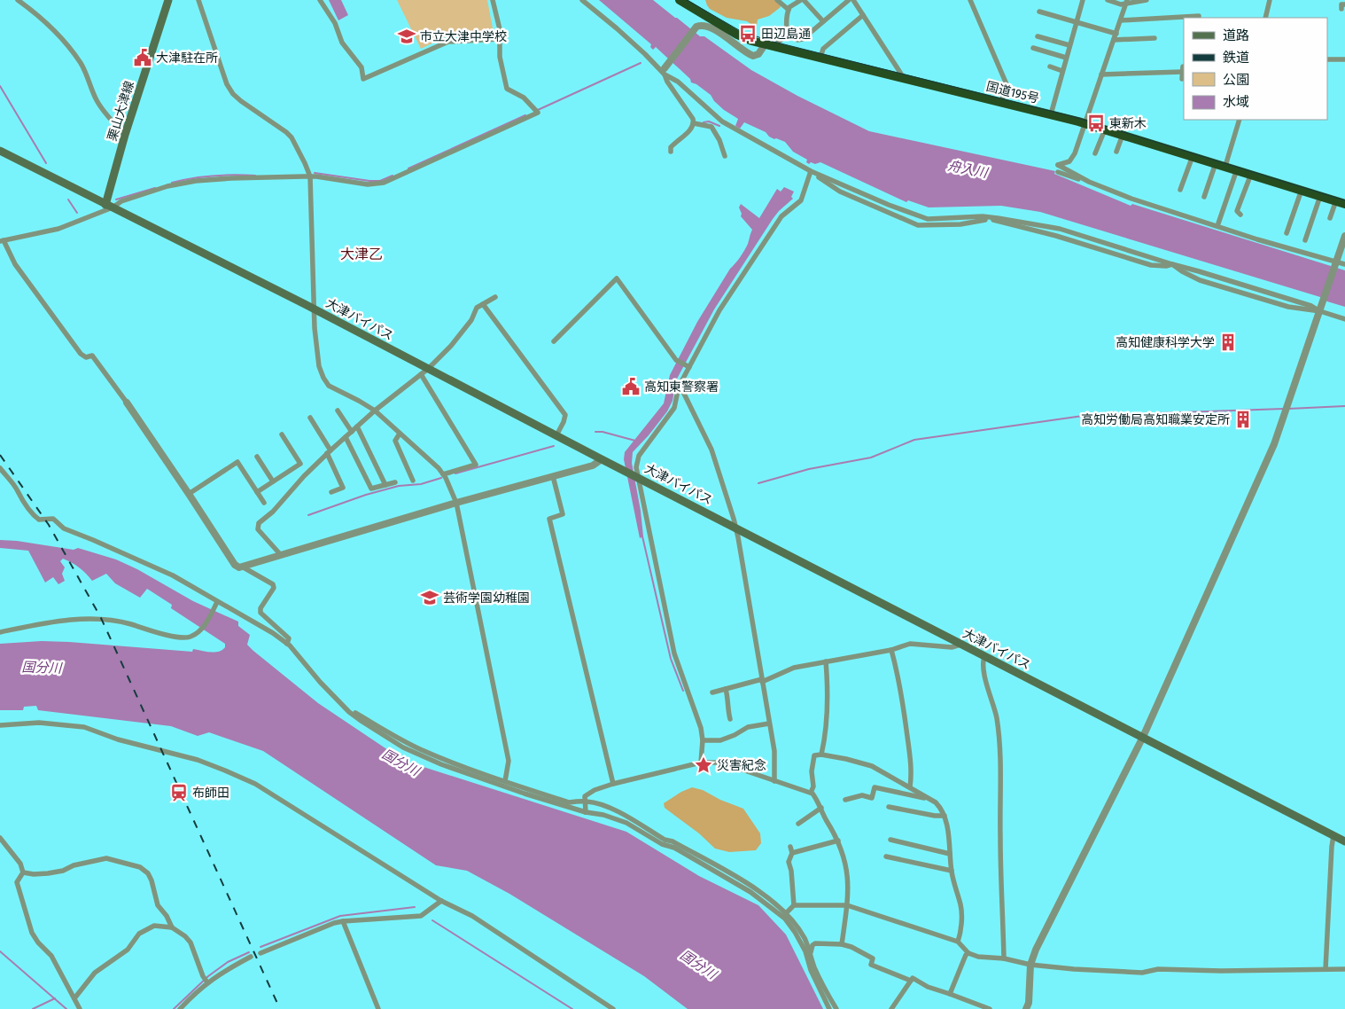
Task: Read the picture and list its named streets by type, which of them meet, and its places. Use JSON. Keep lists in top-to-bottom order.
{
  "streets": {
    "highway": ["国道195号"],
    "main road": ["栗山大津線", "大津バイパス"]
  },
  "crossings": [
    ["栗山大津線", "大津バイパス"]
  ],
  "districts": ["大津乙"],
  "water": ["舟入川", "国分川"],
  "places": {
    "bus stop": ["田辺島通", "東新木"],
    "school or university": ["市立大津中学校", "芸術学園幼稚園"],
    "public building": ["大津駐在所", "高知東警察署"],
    "building": ["高知健康科学大学", "高知労働局高知職業安定所"],
    "place": ["災害紀念"],
    "station": ["布師田"]
  },
  "legend": [
    "道路",
    "鉄道",
    "公園",
    "水域"
  ]
}
